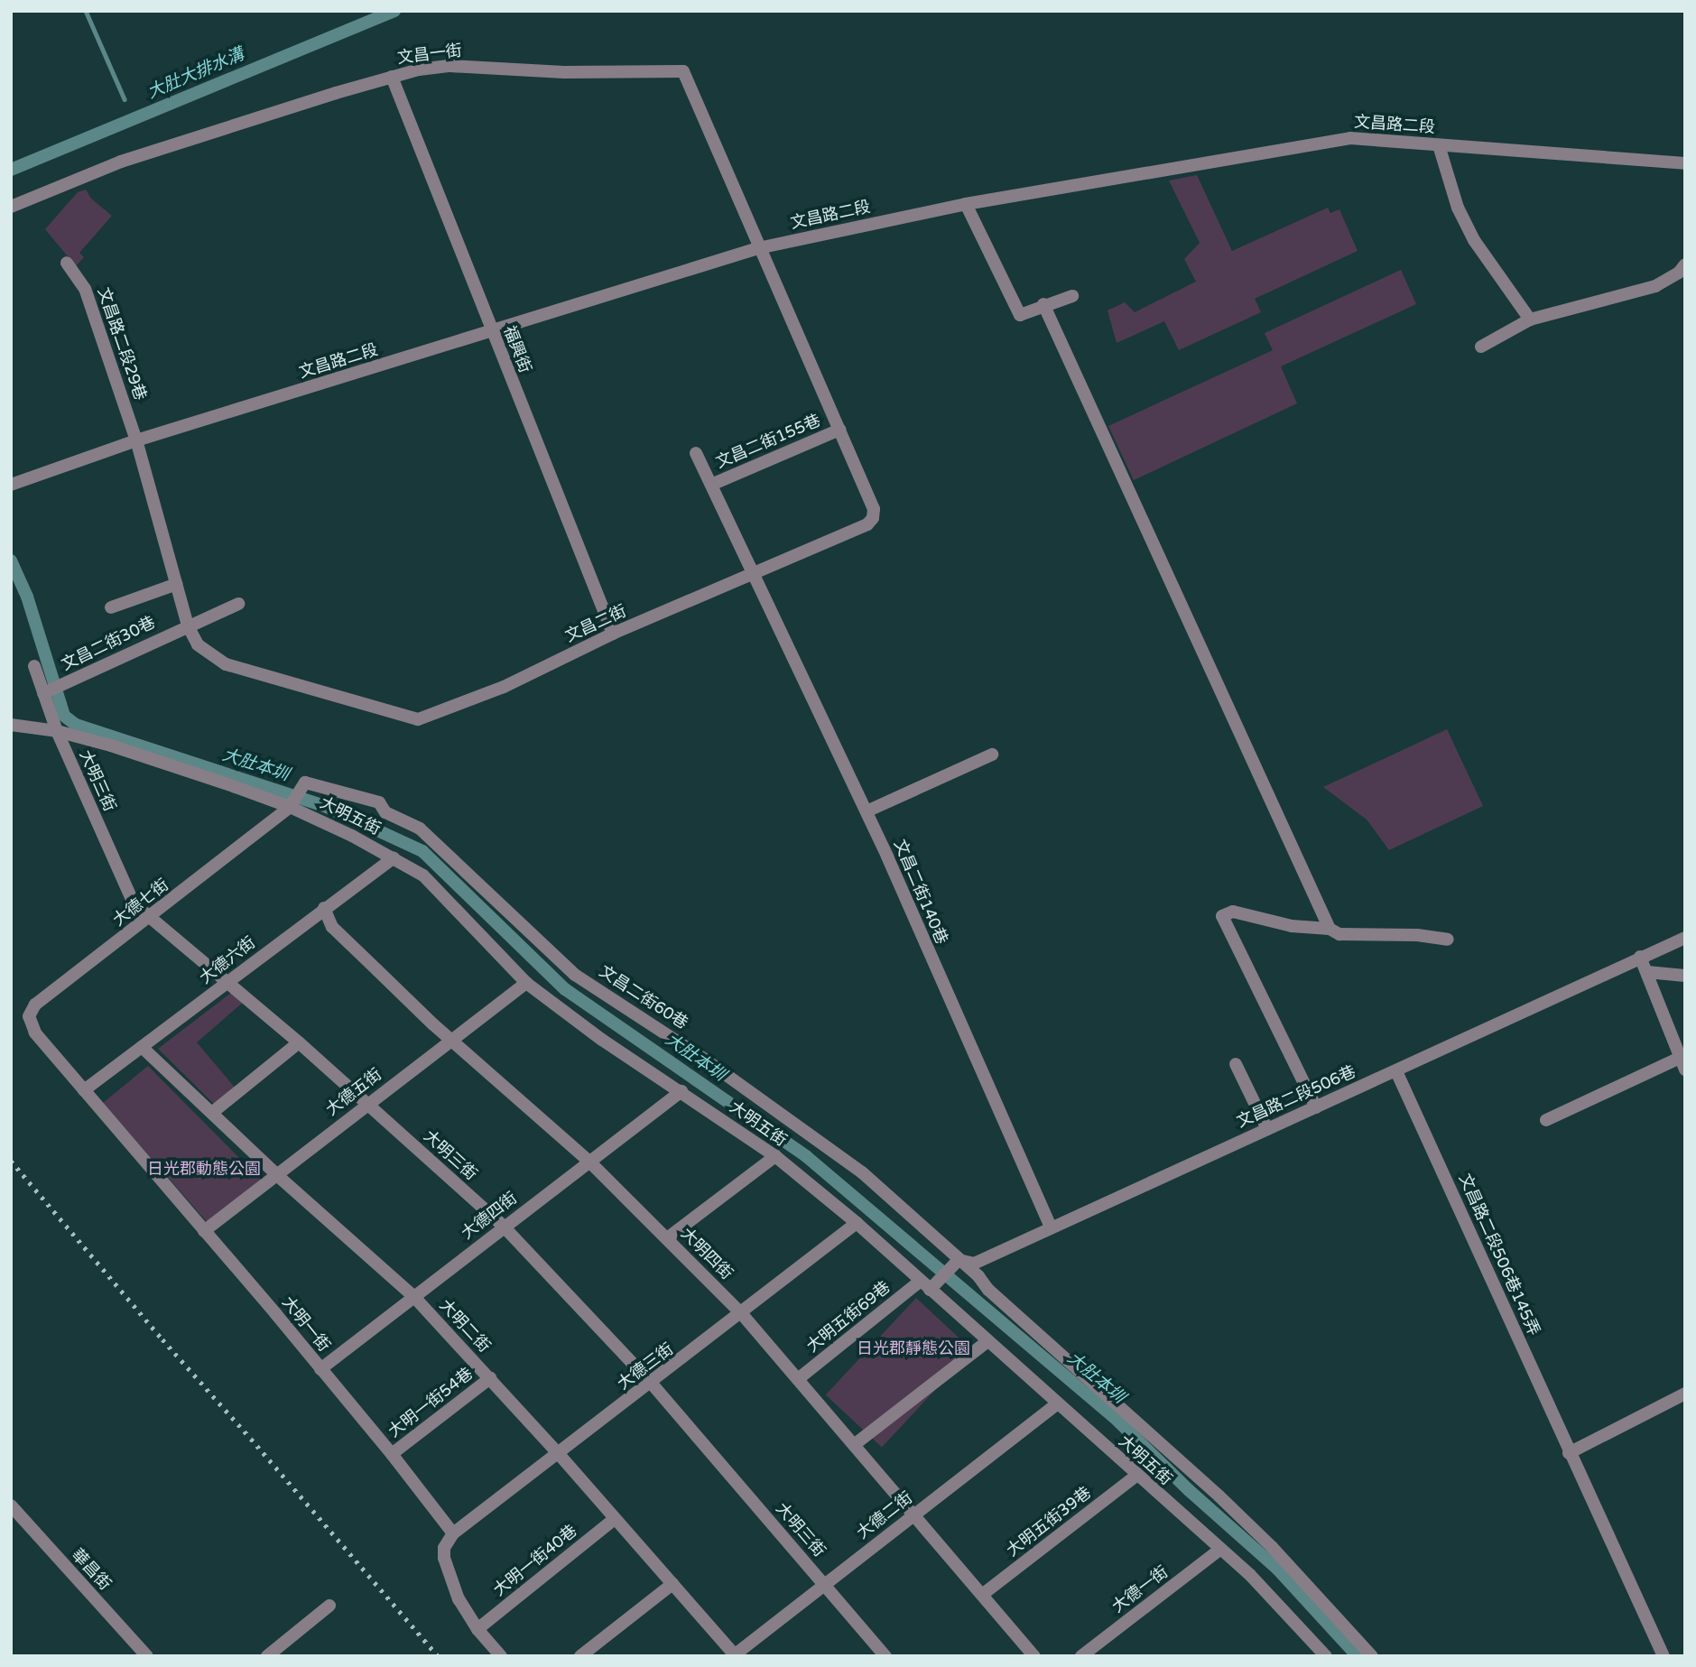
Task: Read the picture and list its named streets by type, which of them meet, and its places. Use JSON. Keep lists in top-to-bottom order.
{
  "streets": {
    "street": [
      "文昌一街",
      "文昌路二段",
      "文昌路二段29巷",
      "福興街",
      "文昌二街155巷",
      "文昌二街",
      "文昌二街30巷",
      "大明三街",
      "大明五街",
      "文昌二街140巷",
      "大德七街",
      "大德六街",
      "文昌二街60巷",
      "大德五街",
      "文昌路二段506巷",
      "大德四街",
      "大明四街",
      "文昌路二段506巷145弄",
      "大明五街69巷",
      "大明一街",
      "大明二街",
      "大德三街",
      "大明一街54巷",
      "大德二街",
      "大明五街39巷",
      "大明一街40巷",
      "華昌街",
      "大德一街"
    ]
  },
  "crossings": [
    ["文昌一街", "文昌路二段"],
    ["文昌一街", "福興街"],
    ["文昌一街", "文昌二街"],
    ["文昌路二段", "文昌路二段29巷"],
    ["文昌路二段", "福興街"],
    ["文昌路二段", "文昌二街"],
    ["文昌路二段29巷", "文昌二街"],
    ["福興街", "文昌二街"],
    ["文昌二街155巷", "文昌二街"],
    ["文昌二街155巷", "文昌二街140巷"],
    ["文昌二街", "文昌二街30巷"],
    ["文昌二街", "文昌二街140巷"],
    ["文昌二街30巷", "大明三街"],
    ["大明三街", "大明五街"],
    ["大明三街", "大德七街"],
    ["大明三街", "大德六街"],
    ["大明三街", "大德五街"],
    ["大明三街", "大德四街"],
    ["大明三街", "大德三街"],
    ["大明三街", "大德二街"],
    ["大明五街", "大德七街"],
    ["大明五街", "大德六街"],
    ["大明五街", "大德五街"],
    ["大明五街", "大德四街"],
    ["大明五街", "大明五街69巷"],
    ["大明五街", "大德三街"],
    ["大明五街", "大德二街"],
    ["大明五街", "大明五街39巷"],
    ["大明五街", "大德一街"],
    ["文昌二街140巷", "文昌路二段506巷"],
    ["大德七街", "文昌二街60巷"],
    ["大德七街", "大明一街"],
    ["大德六街", "大明四街"],
    ["大德六街", "大明一街"],
    ["大德六街", "大明二街"],
    ["文昌二街60巷", "文昌路二段506巷"],
    ["大德五街", "大明四街"],
    ["大德五街", "大明一街"],
    ["大德五街", "大明二街"],
    ["文昌路二段506巷", "文昌路二段506巷145弄"],
    ["大德四街", "大明四街"],
    ["大德四街", "大明一街"],
    ["大德四街", "大明二街"],
    ["大明四街", "大明五街69巷"],
    ["大明四街", "大德三街"],
    ["大明四街", "大德二街"],
    ["大明四街", "大明五街39巷"],
    ["大明一街", "大德三街"],
    ["大明一街", "大明一街54巷"],
    ["大明二街", "大德三街"],
    ["大明二街", "大明一街54巷"],
    ["大明二街", "大德二街"],
    ["大明二街", "大明一街40巷"]
  ],
  "water": ["大肚大排水溝", "大肚本圳"],
  "parks": ["日光郡動態公園", "日光郡靜態公園"]
}
